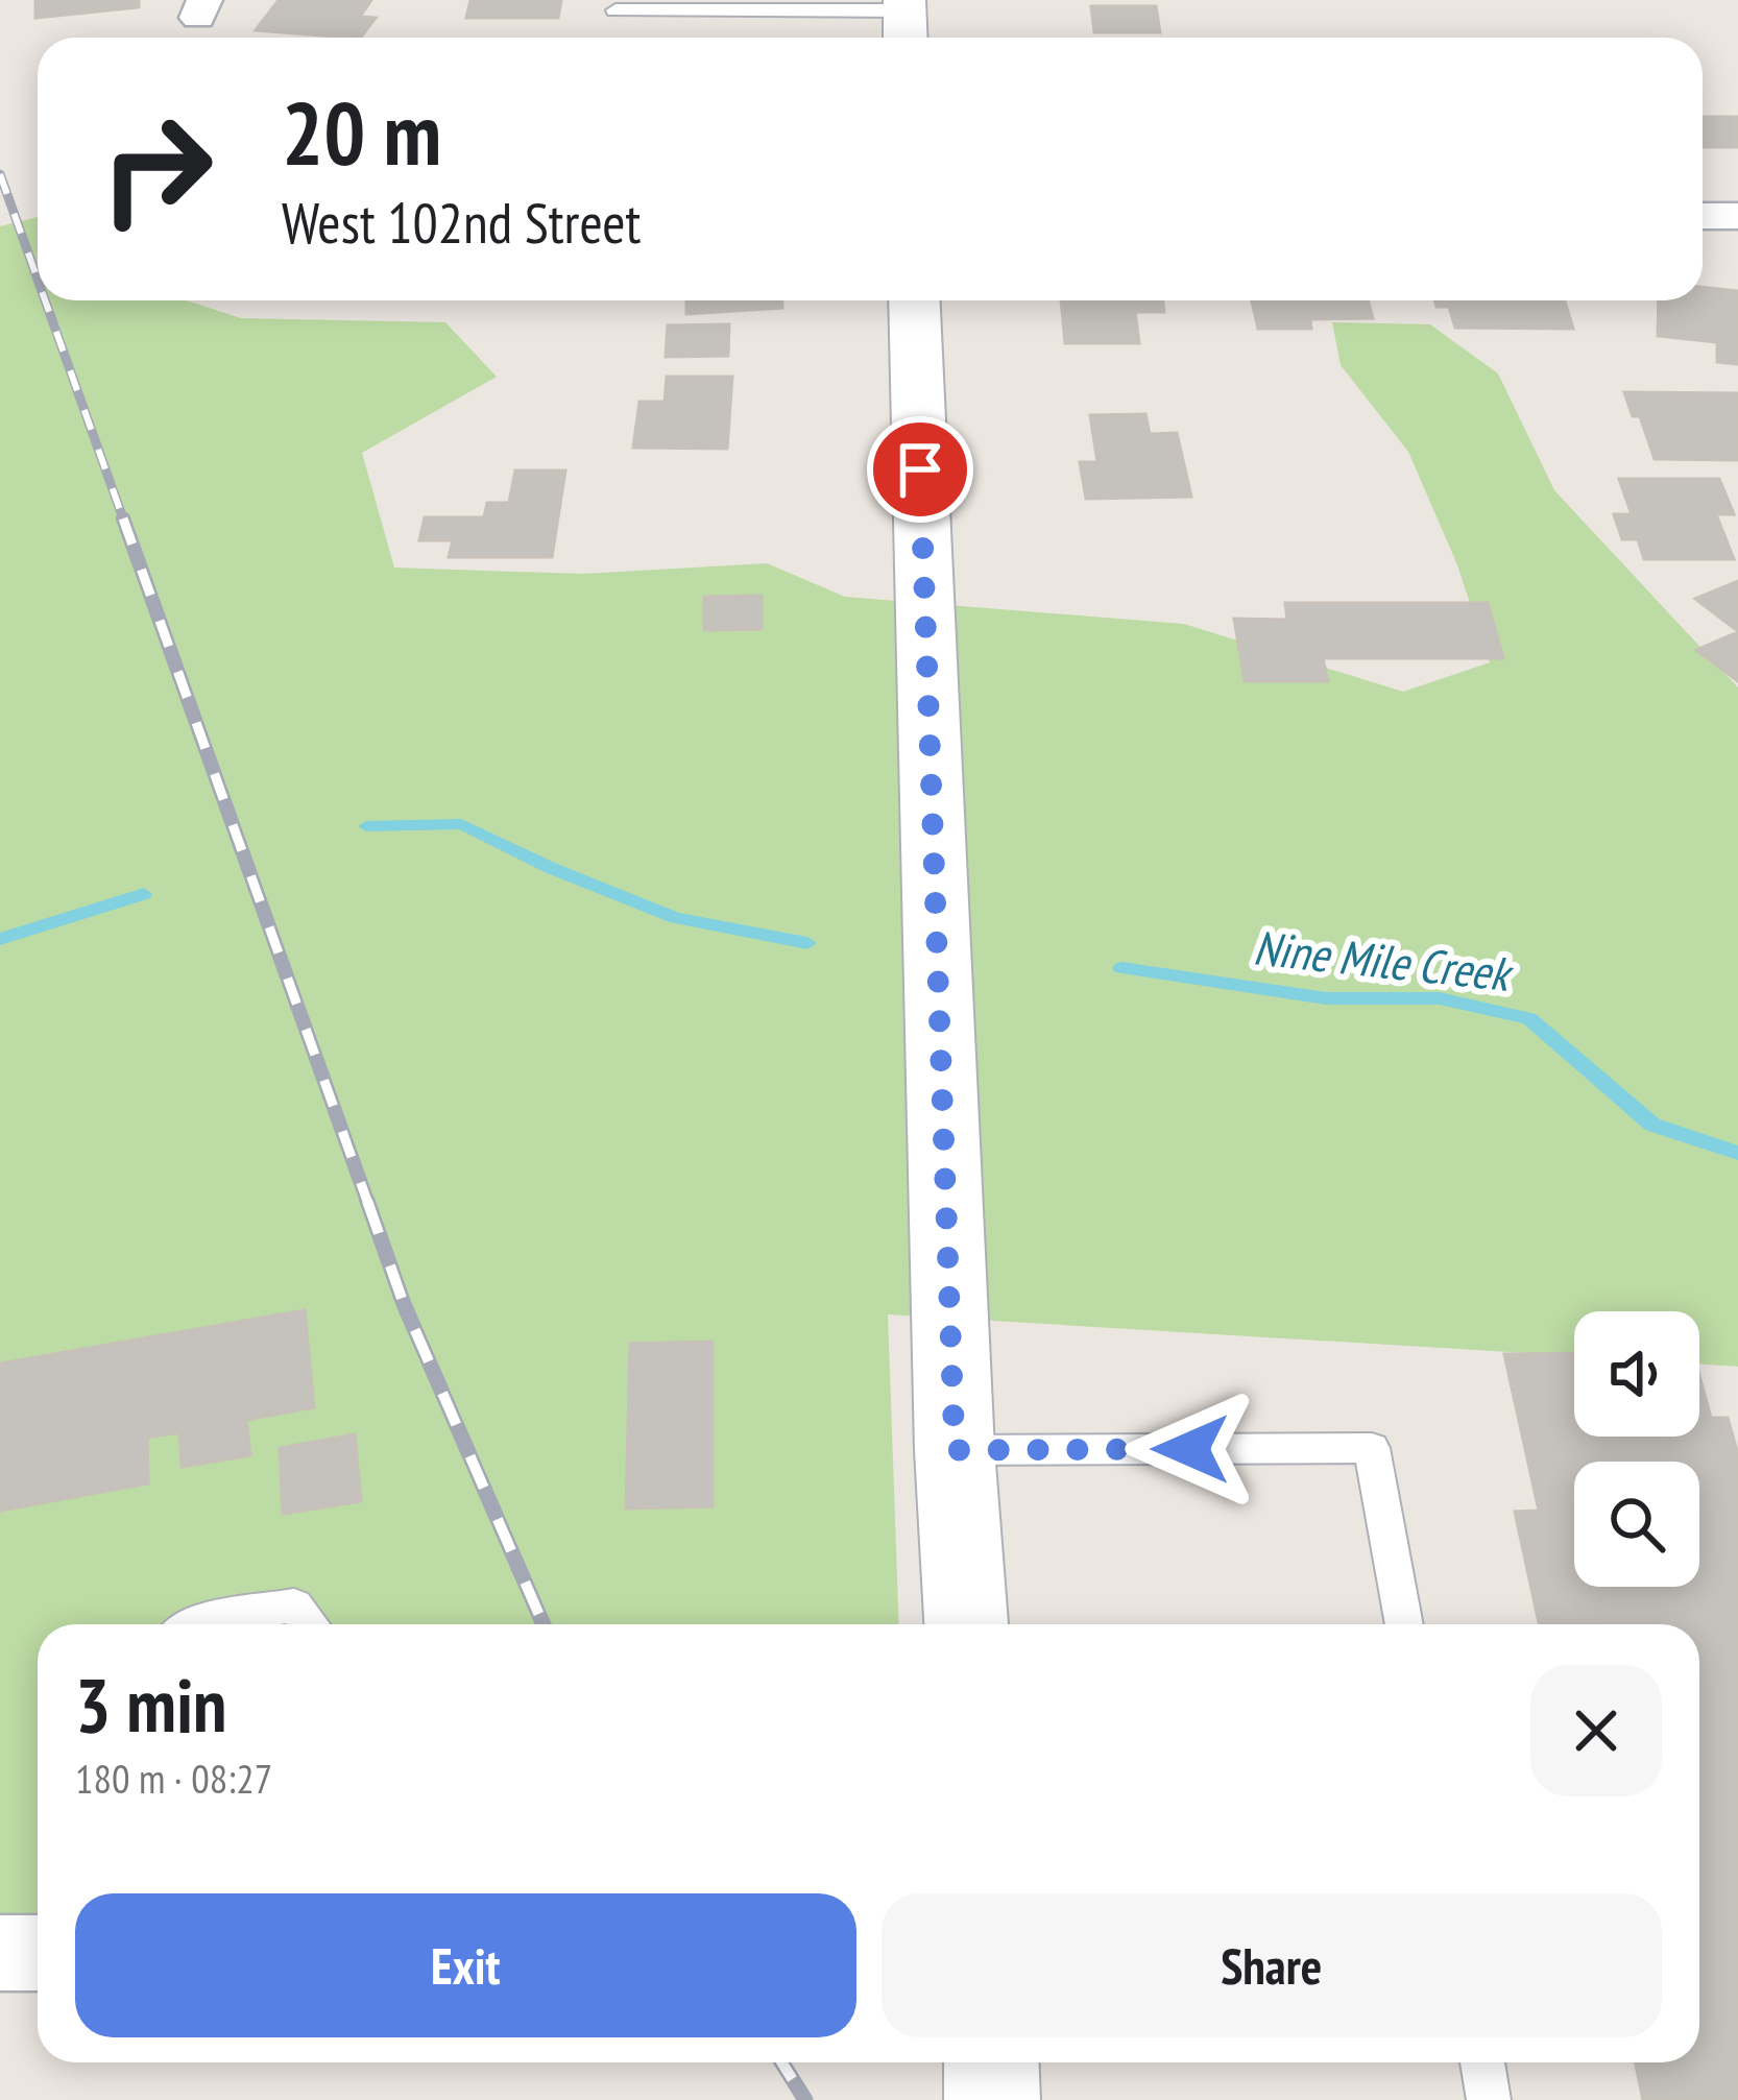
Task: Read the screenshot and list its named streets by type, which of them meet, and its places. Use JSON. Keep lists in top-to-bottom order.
{
  "water": ["Nine Mile Creek"],
  "page": {
    "turn": ["20 m", "West 102nd Street"],
    "heading": ["3 min", "180 m · 08:27"],
    "buttons": ["Exit", "Share"]
  }
}
